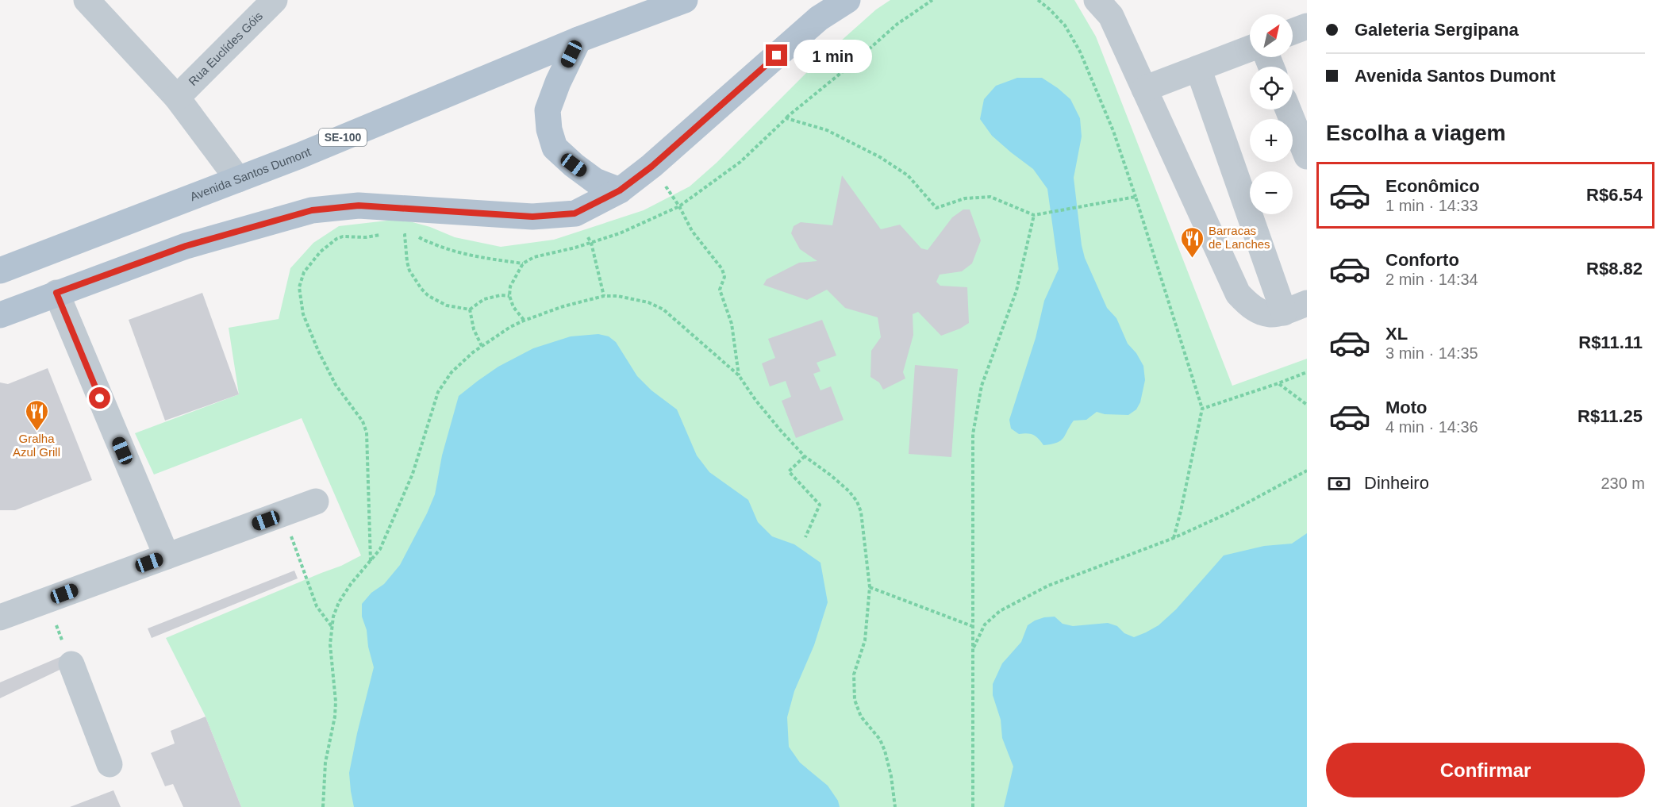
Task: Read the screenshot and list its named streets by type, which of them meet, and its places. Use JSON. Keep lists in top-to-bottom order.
{
  "streets": {
    "main road": ["SE-100", "Avenida Santos Dumont"],
    "street": ["Rua Euclídes Góis"]
  },
  "places": {
    "restaurant": ["Barracas de Lanches", "Gralha Azul Grill"]
  },
  "north": "top right",
  "page": {
    "banner": ["Galeteria Sergipana", "Avenida Santos Dumont"],
    "map_buttons": ["+", "−"],
    "bubble": "1 min",
    "heading": "Escolha a viagem",
    "list": [
      {
        "name": "Econômico",
        "note": "1 min · 14:33",
        "value": "R$6.54"
      },
      {
        "name": "Conforto",
        "note": "2 min · 14:34",
        "value": "R$8.82"
      },
      {
        "name": "XL",
        "note": "3 min · 14:35",
        "value": "R$11.11"
      },
      {
        "name": "Moto",
        "note": "4 min · 14:36",
        "value": "R$11.25"
      }
    ],
    "pay": ["Dinheiro", "230 m"],
    "buttons": "Confirmar"
  }
}
